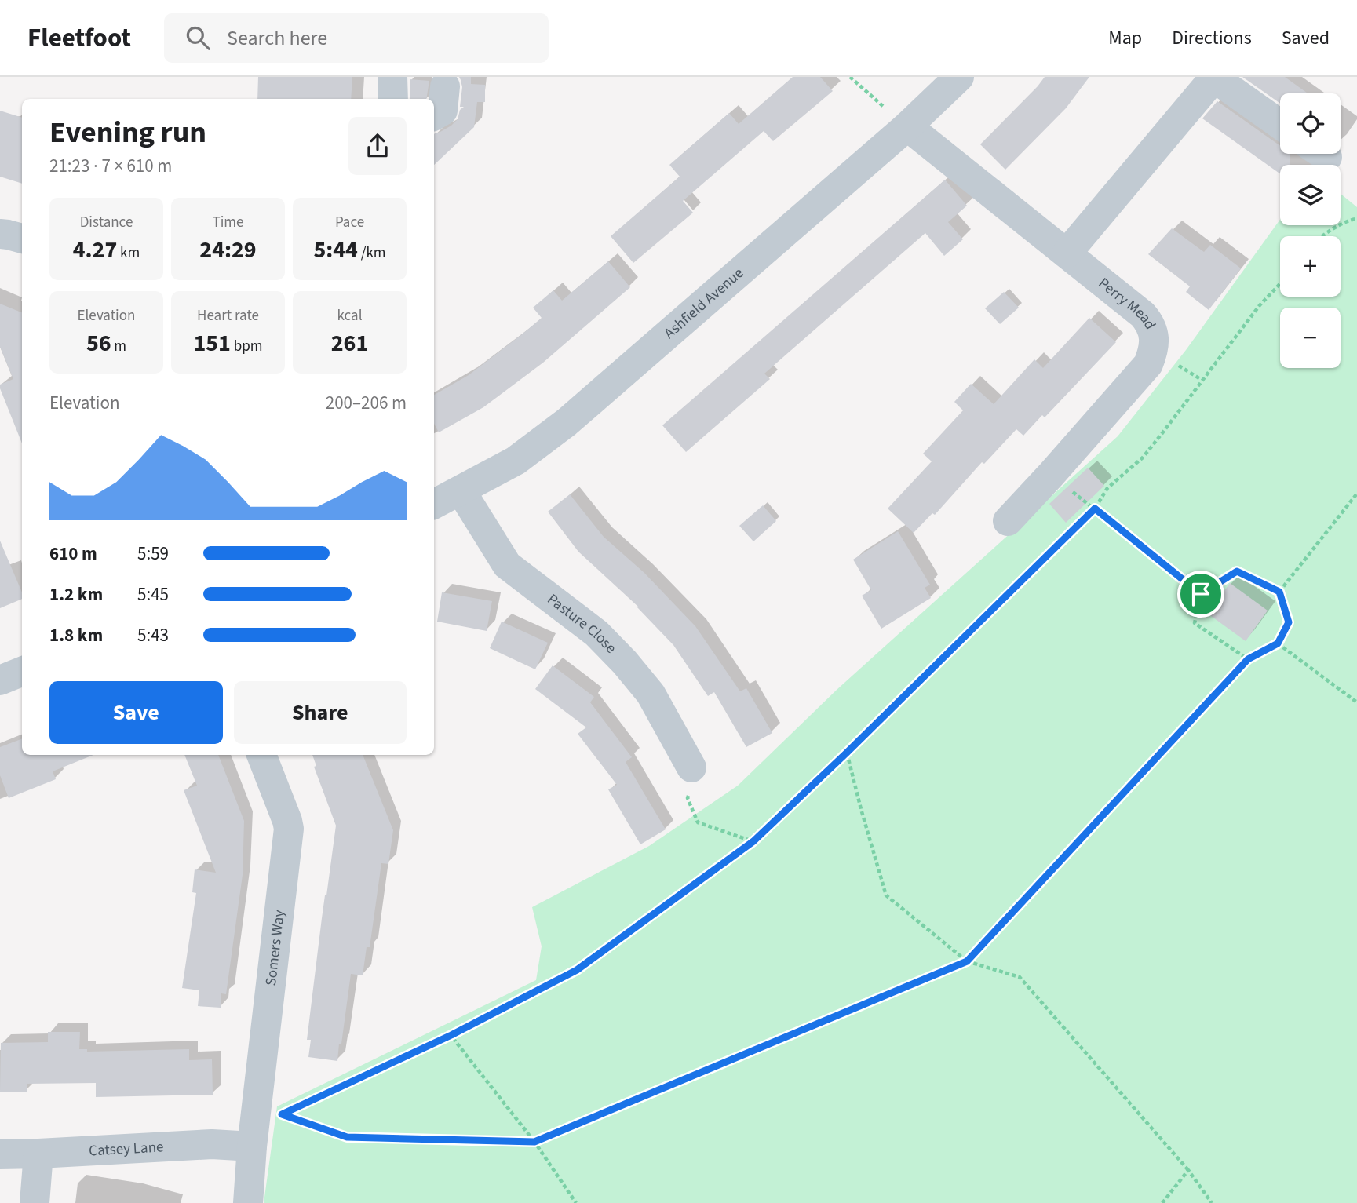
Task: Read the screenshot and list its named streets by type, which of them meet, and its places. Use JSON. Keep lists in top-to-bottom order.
{
  "streets": {
    "street": [
      "Ashfield Avenue",
      "Perry Mead",
      "Pasture Close",
      "Somers Way",
      "Catsey Lane"
    ]
  },
  "crossings": [
    ["Ashfield Avenue", "Perry Mead"],
    ["Ashfield Avenue", "Pasture Close"],
    ["Somers Way", "Catsey Lane"]
  ],
  "page": {
    "header": "Fleetfoot",
    "search": "Search here",
    "nav": ["Map", "Directions", "Saved"],
    "map_buttons": ["+", "−"],
    "heading": ["Evening run", "21:23 · 7 × 610 m"],
    "stats": [
      ["Distance", "4.27 km"],
      ["Time", "24:29"],
      ["Pace", "5:44 /km"],
      ["Elevation", "56 m"],
      ["Heart rate", "151 bpm"],
      ["kcal", "261"]
    ],
    "chart": ["Elevation", "200–206 m"],
    "list": [
      {
        "name": "610 m",
        "note": "5:59"
      },
      {
        "name": "1.2 km",
        "note": "5:45"
      },
      {
        "name": "1.8 km",
        "note": "5:43"
      }
    ],
    "buttons": ["Save", "Share"]
  }
}
